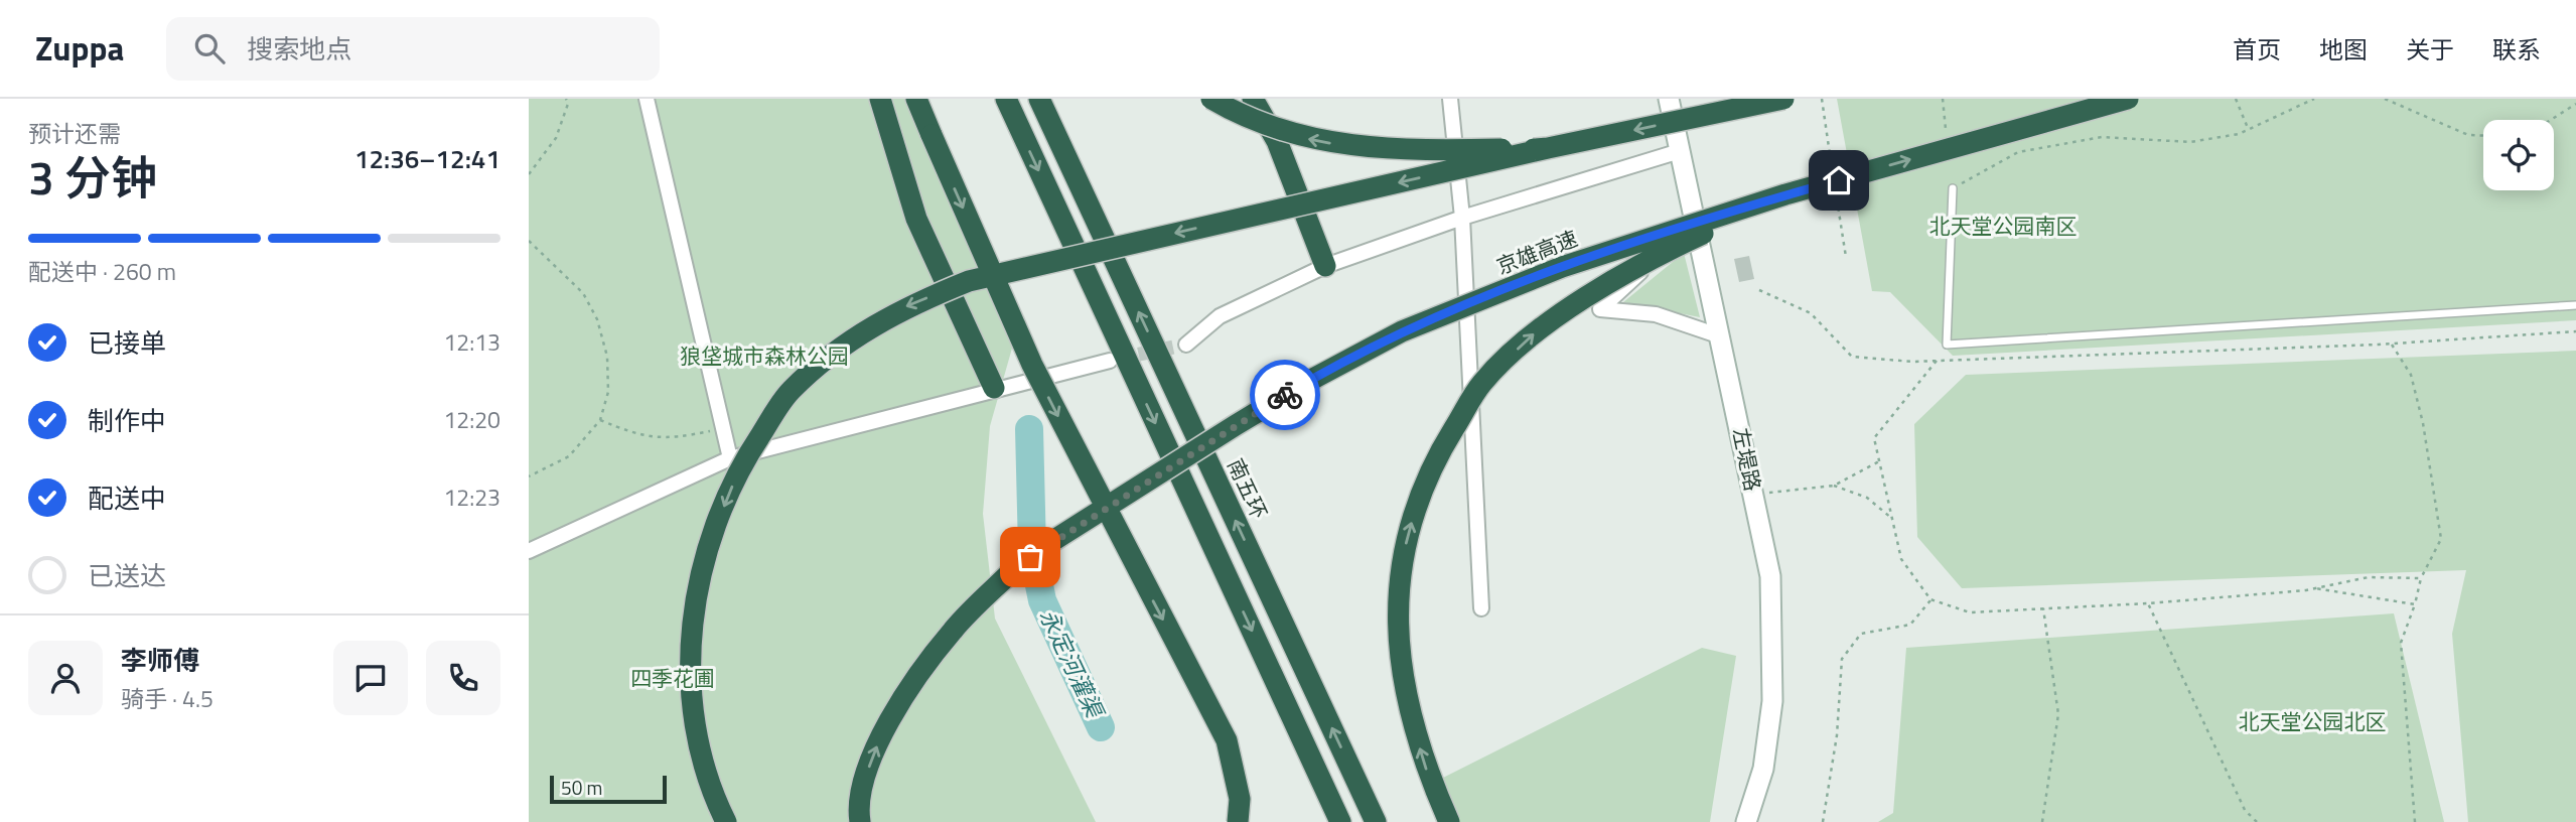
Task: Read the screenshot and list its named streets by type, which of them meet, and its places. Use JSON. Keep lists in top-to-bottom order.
{
  "streets": {
    "highway": ["京雄高速", "南五环"],
    "main road": ["左堤路"]
  },
  "one_way": ["京雄高速"],
  "water": ["永定河灌渠"],
  "parks": [
    "北天堂公园南区",
    "狼垡城市森林公园",
    "四季花圃",
    "北天堂公园北区"
  ],
  "scale_bar": "50 m",
  "page": {
    "header": "Zuppa",
    "search": "搜索地点",
    "nav": [
      "首页",
      "地图",
      "关于",
      "联系"
    ],
    "heading": ["3 分钟", "预计还需", "12:36–12:41"],
    "panel": ["李师傅", "骑手 · 4.5"],
    "bar": "配送中 · 260 m",
    "list": [
      ["已接单", "12:13"],
      ["制作中", "12:20"],
      ["配送中", "12:23"],
      "已送达"
    ],
    "scale": "50 m"
  }
}
